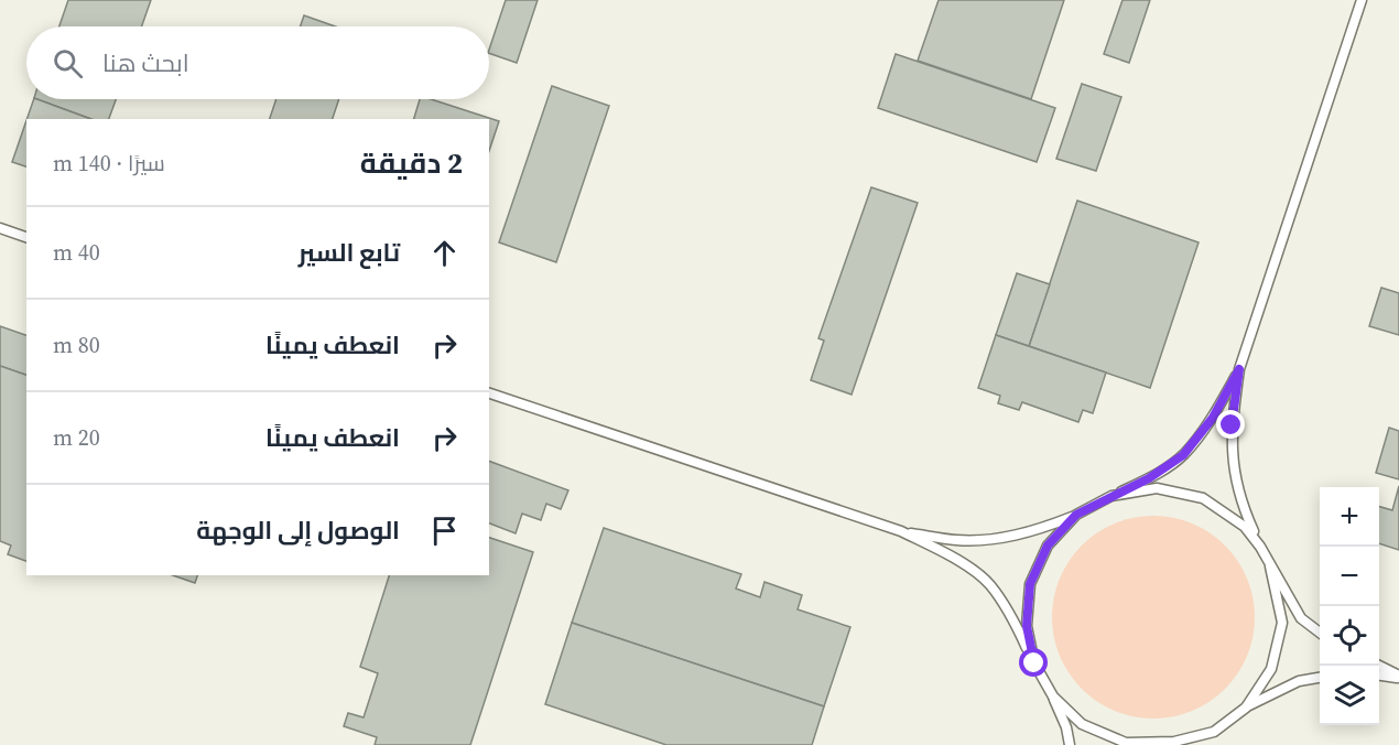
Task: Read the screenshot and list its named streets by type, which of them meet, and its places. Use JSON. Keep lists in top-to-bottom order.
{
  "page": {
    "search": "ابحث هنا",
    "heading": ["2 دقيقة", "سيرًا · 140 m"],
    "list": [
      ["تابع السير", "40 m"],
      ["انعطف يمينًا", "80 m"],
      ["انعطف يمينًا", "20 m"],
      "الوصول إلى الوجهة"
    ],
    "map_buttons": ["+", "−"]
  }
}
